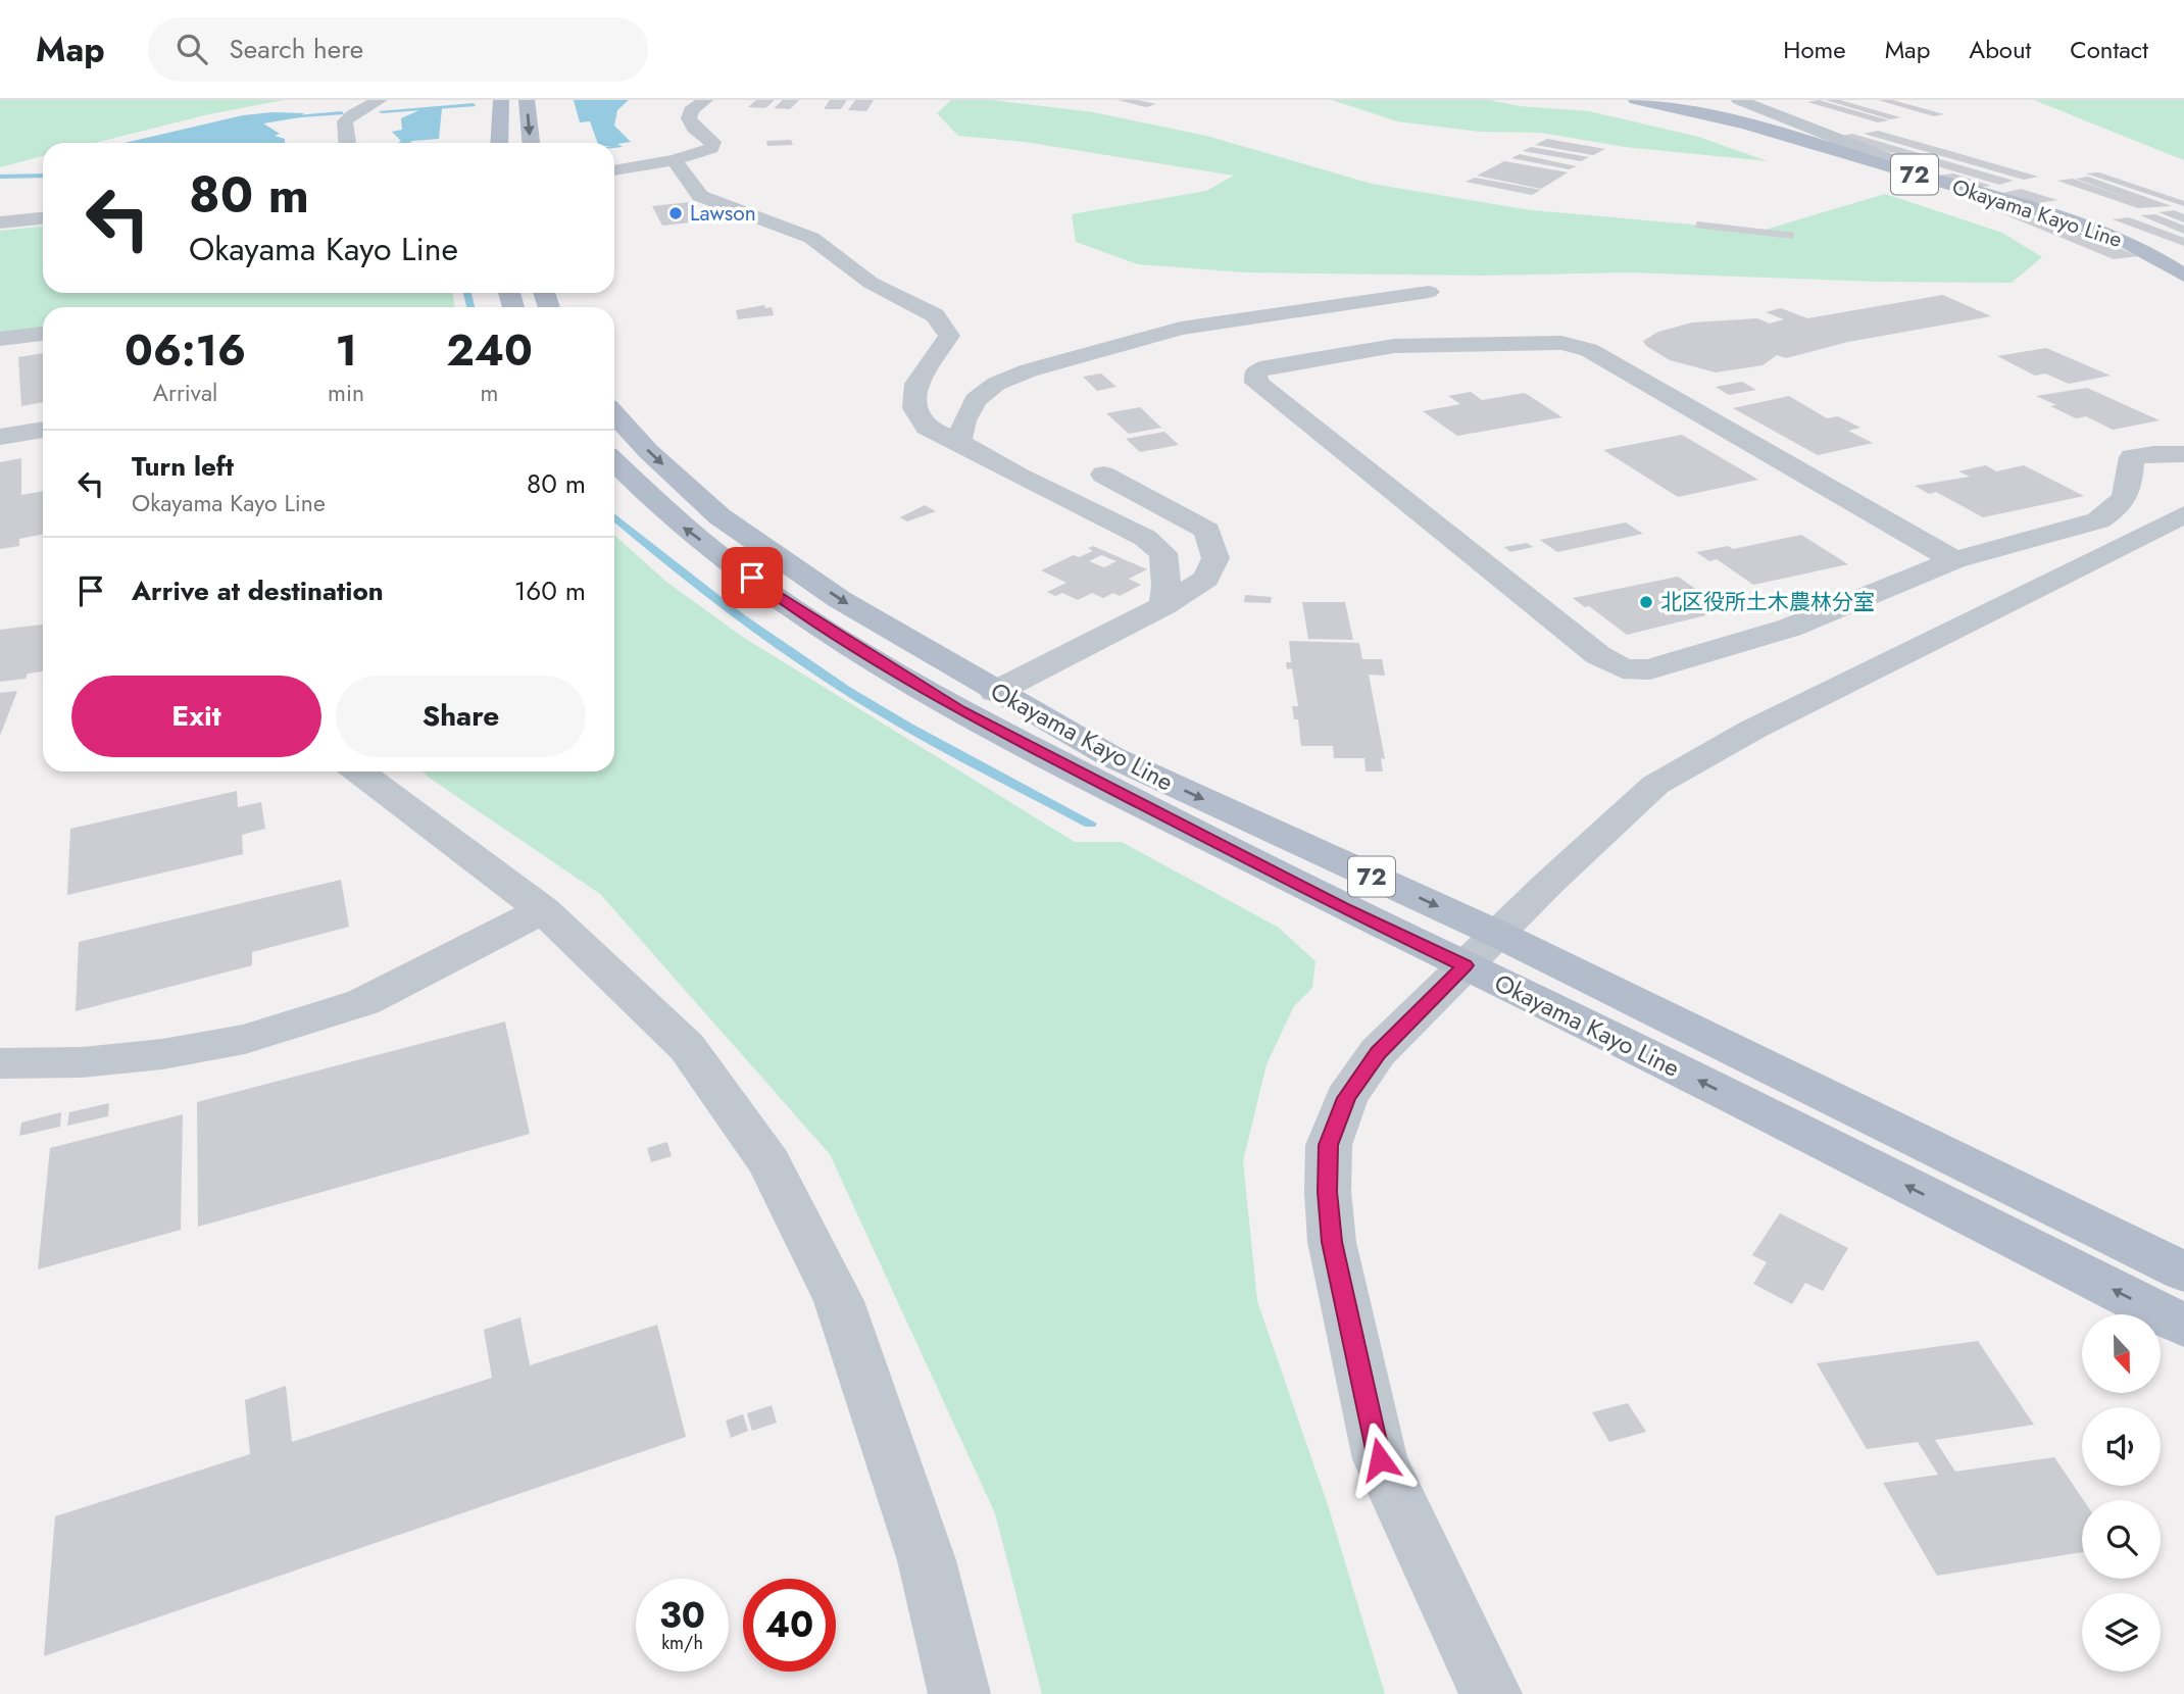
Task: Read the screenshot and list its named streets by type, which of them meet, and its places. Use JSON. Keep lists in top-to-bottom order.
{
  "streets": {
    "main road": ["72", "Okayama Kayo Line"]
  },
  "places": ["Lawson", "北区役所土木農林分室"],
  "north": "bottom",
  "page": {
    "header": "Map",
    "search": "Search here",
    "nav": [
      "Home",
      "Map",
      "About",
      "Contact"
    ],
    "turn": ["80 m", "Okayama Kayo Line"],
    "eta": [
      "06:16",
      "Arrival",
      "1",
      "min",
      "240",
      "m"
    ],
    "list": [
      {
        "name": "Turn left",
        "note": "Okayama Kayo Line",
        "value": "80 m"
      },
      {
        "name": "Arrive at destination",
        "value": "160 m"
      }
    ],
    "buttons": ["Exit", "Share"],
    "speed": "30 km/h",
    "limit": "40"
  }
}
